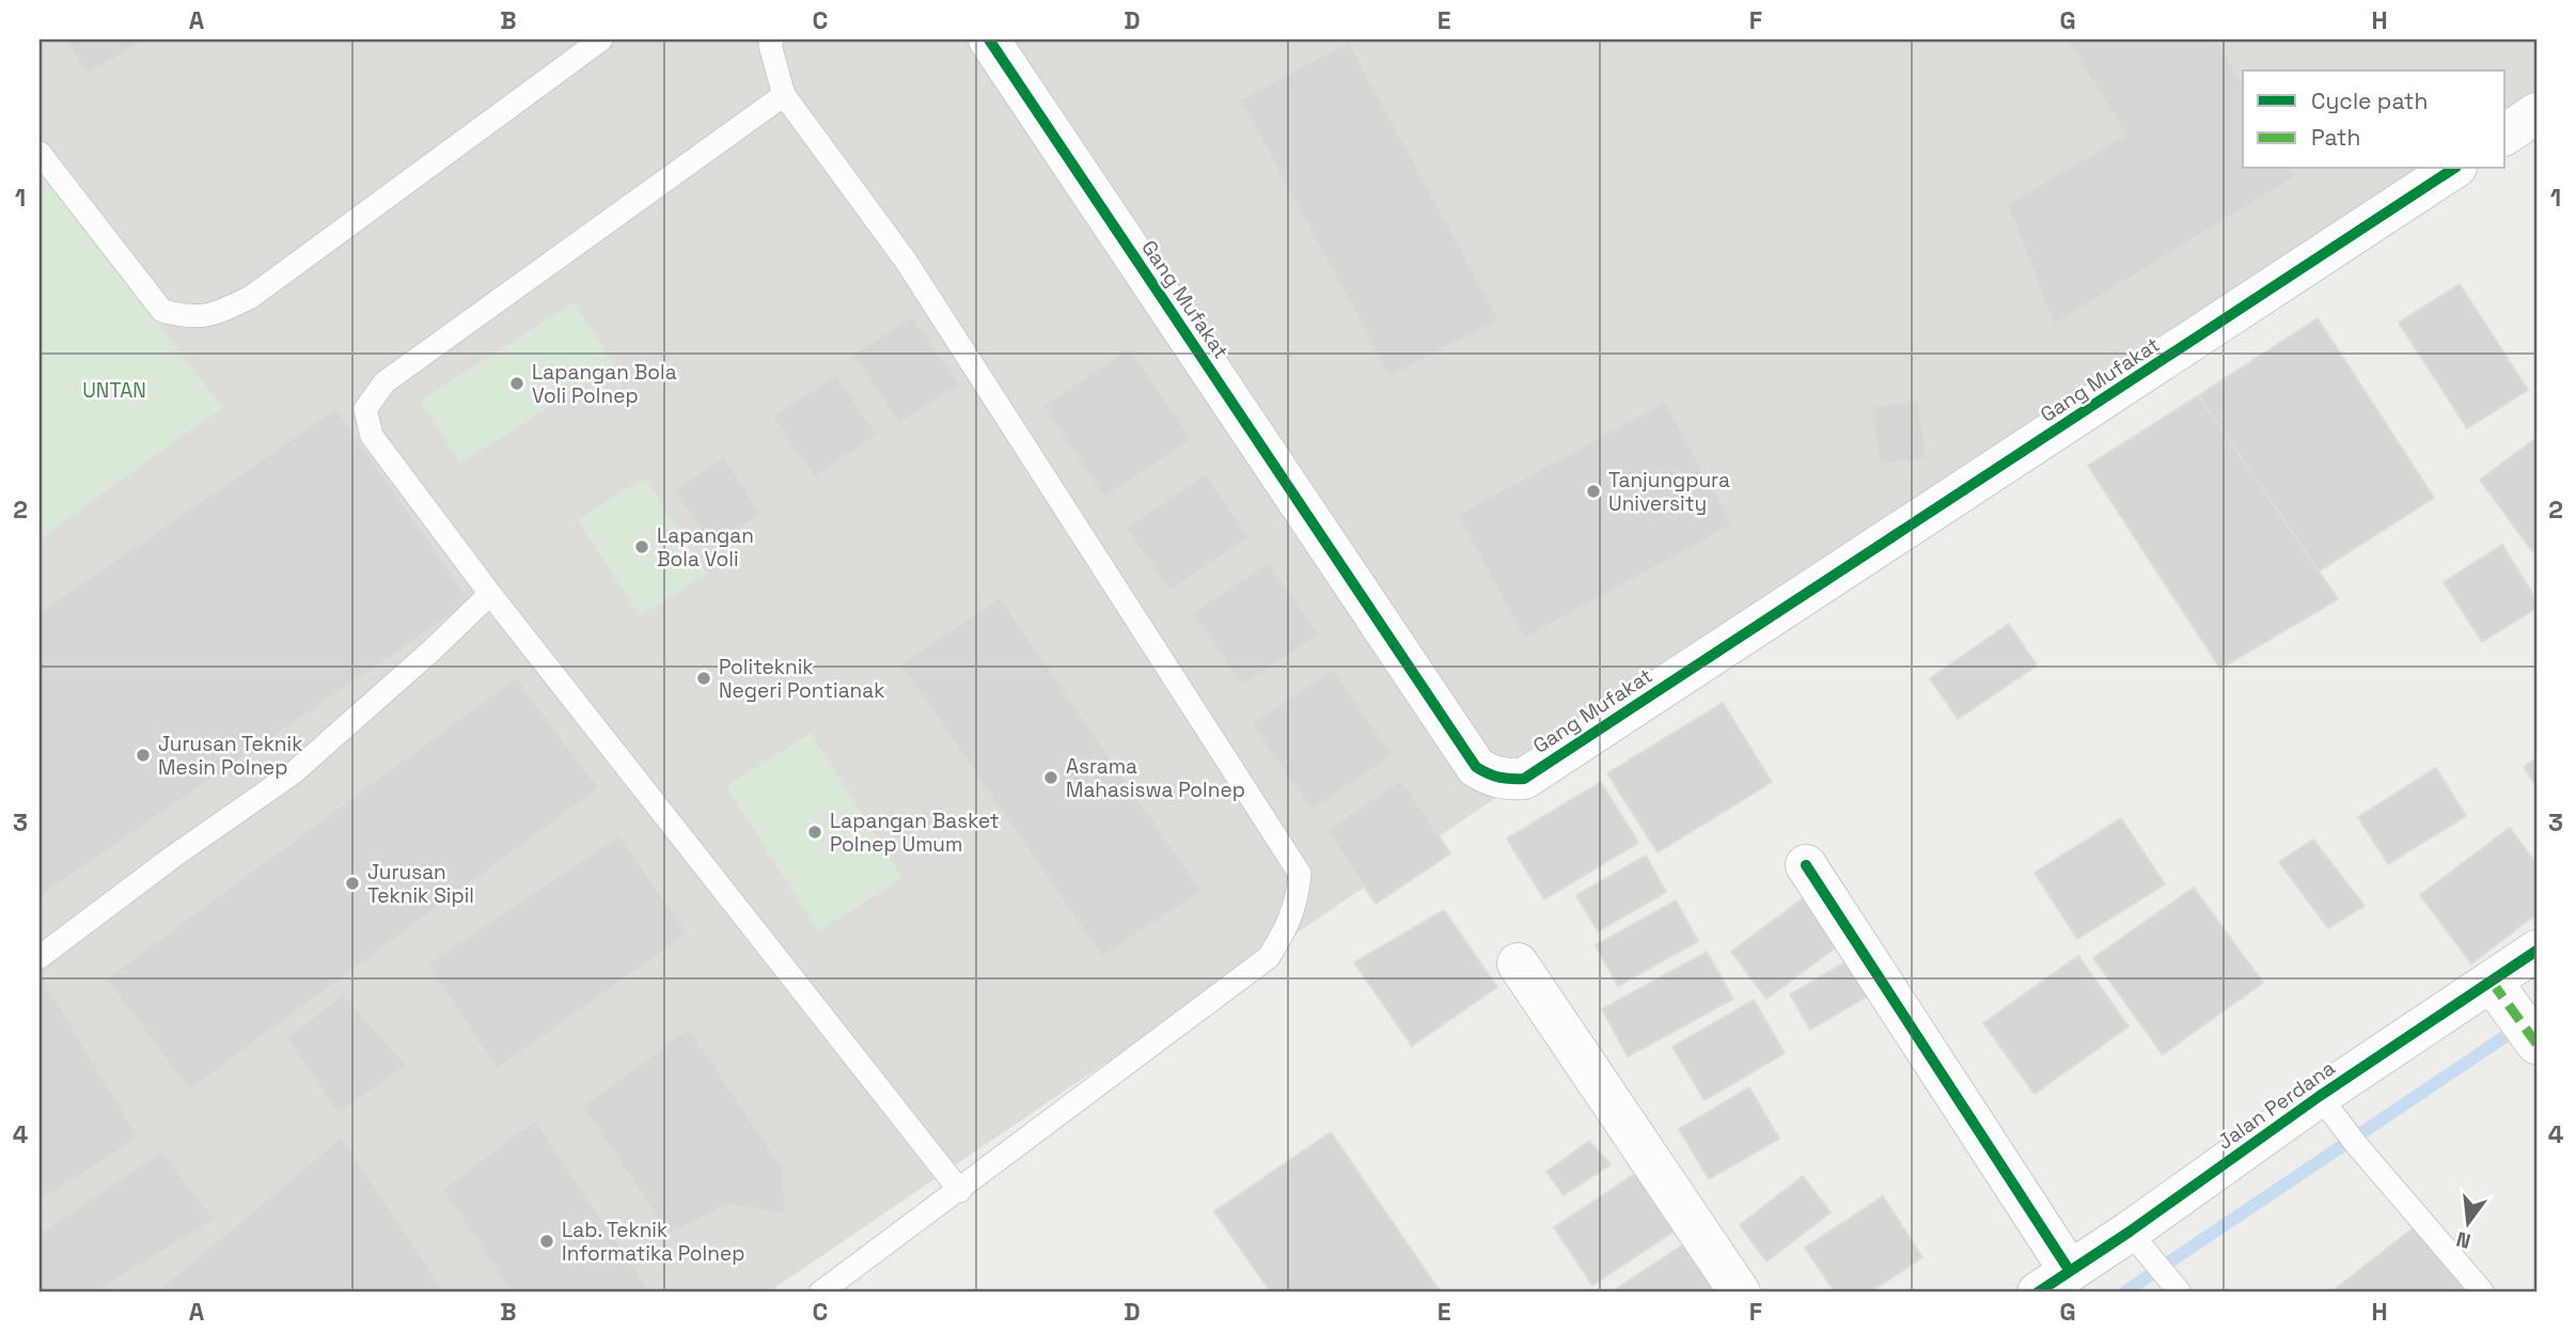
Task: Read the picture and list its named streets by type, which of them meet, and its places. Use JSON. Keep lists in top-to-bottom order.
{
  "streets": {
    "street": ["Gang Mufakat", "Jalan Perdana"]
  },
  "parks": ["UNTAN"],
  "places": [
    "Lapangan Bola Voli Polnep",
    "Tanjungpura University",
    "Lapangan Bola Voli",
    "Politeknik Negeri Pontianak",
    "Jurusan Teknik Mesin Polnep",
    "Asrama Mahasiswa Polnep",
    "Lapangan Basket Polnep Umum",
    "Jurusan Teknik Sipil",
    "Lab. Teknik Informatika Polnep"
  ],
  "legend": ["Cycle path", "Path"],
  "north": "bottom",
  "grid": {
    "columns": [
      "A",
      "B",
      "C",
      "D",
      "E",
      "F",
      "G",
      "H"
    ],
    "rows": [
      "1",
      "2",
      "3",
      "4"
    ]
  }
}
